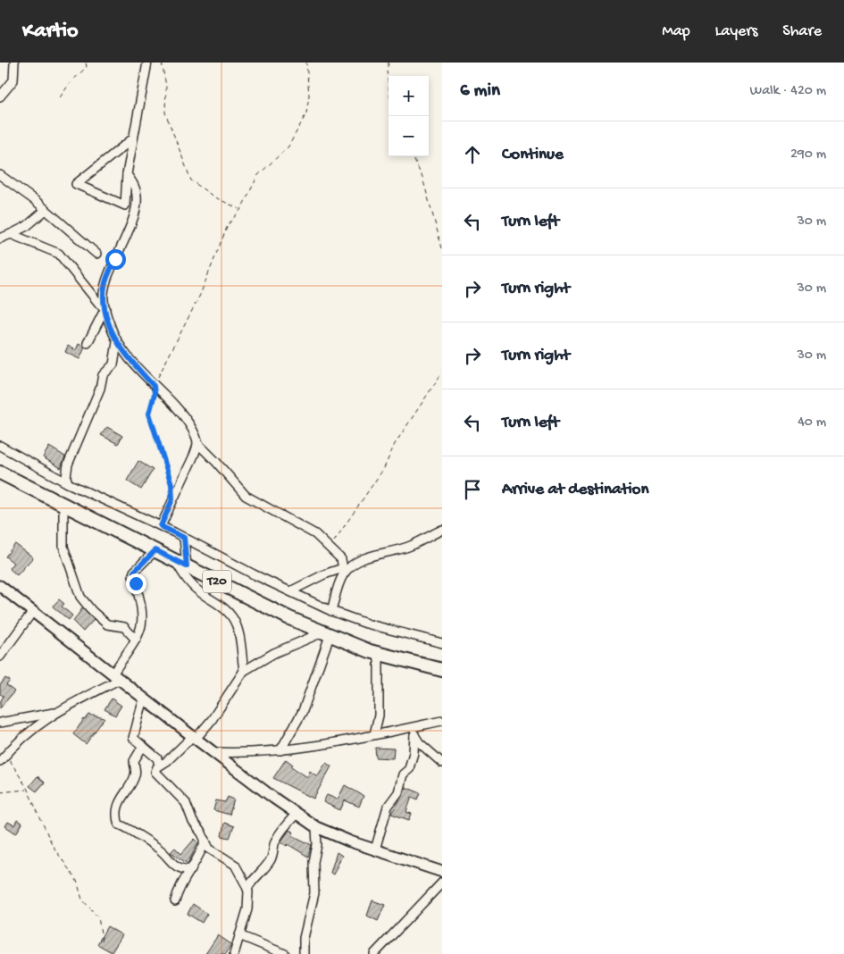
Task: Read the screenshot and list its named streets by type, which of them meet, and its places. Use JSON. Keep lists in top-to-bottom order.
{
  "streets": {
    "main road": ["T20"]
  },
  "page": {
    "header": "Kartio",
    "nav": ["Map", "Layers", "Share"],
    "heading": ["6 min", "Walk · 420 m"],
    "map_buttons": ["+", "−"],
    "list": [
      ["Continue", "290 m"],
      ["Turn left", "30 m"],
      ["Turn right", "30 m"],
      ["Turn right", "30 m"],
      ["Turn left", "40 m"],
      "Arrive at destination"
    ]
  }
}
